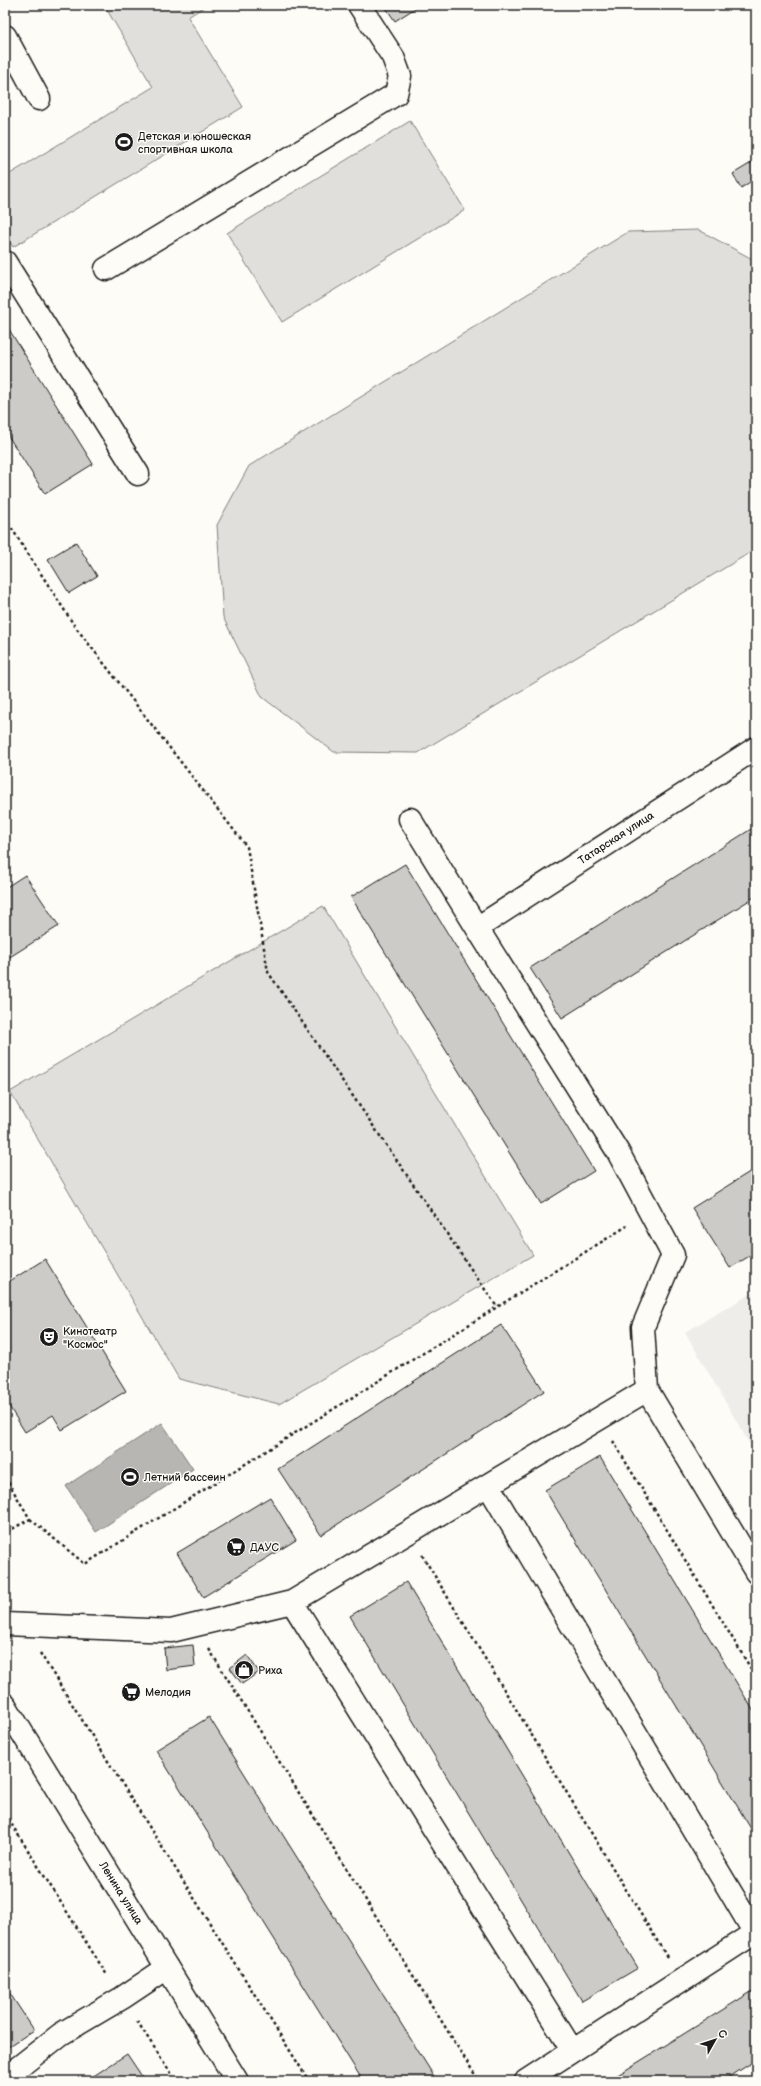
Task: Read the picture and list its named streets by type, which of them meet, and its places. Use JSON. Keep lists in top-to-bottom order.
{
  "streets": {
    "street": ["Татарская улица", "Ленина улица"]
  },
  "places": {
    "sports": ["Детская и юношеская спортивная школа", "Летний бассеин"],
    "theatre": ["Кинотеатр \"Космос\""],
    "supermarket": ["ДАУС", "Мелодия"],
    "shop": ["Риха"]
  },
  "north": "top right"
}
